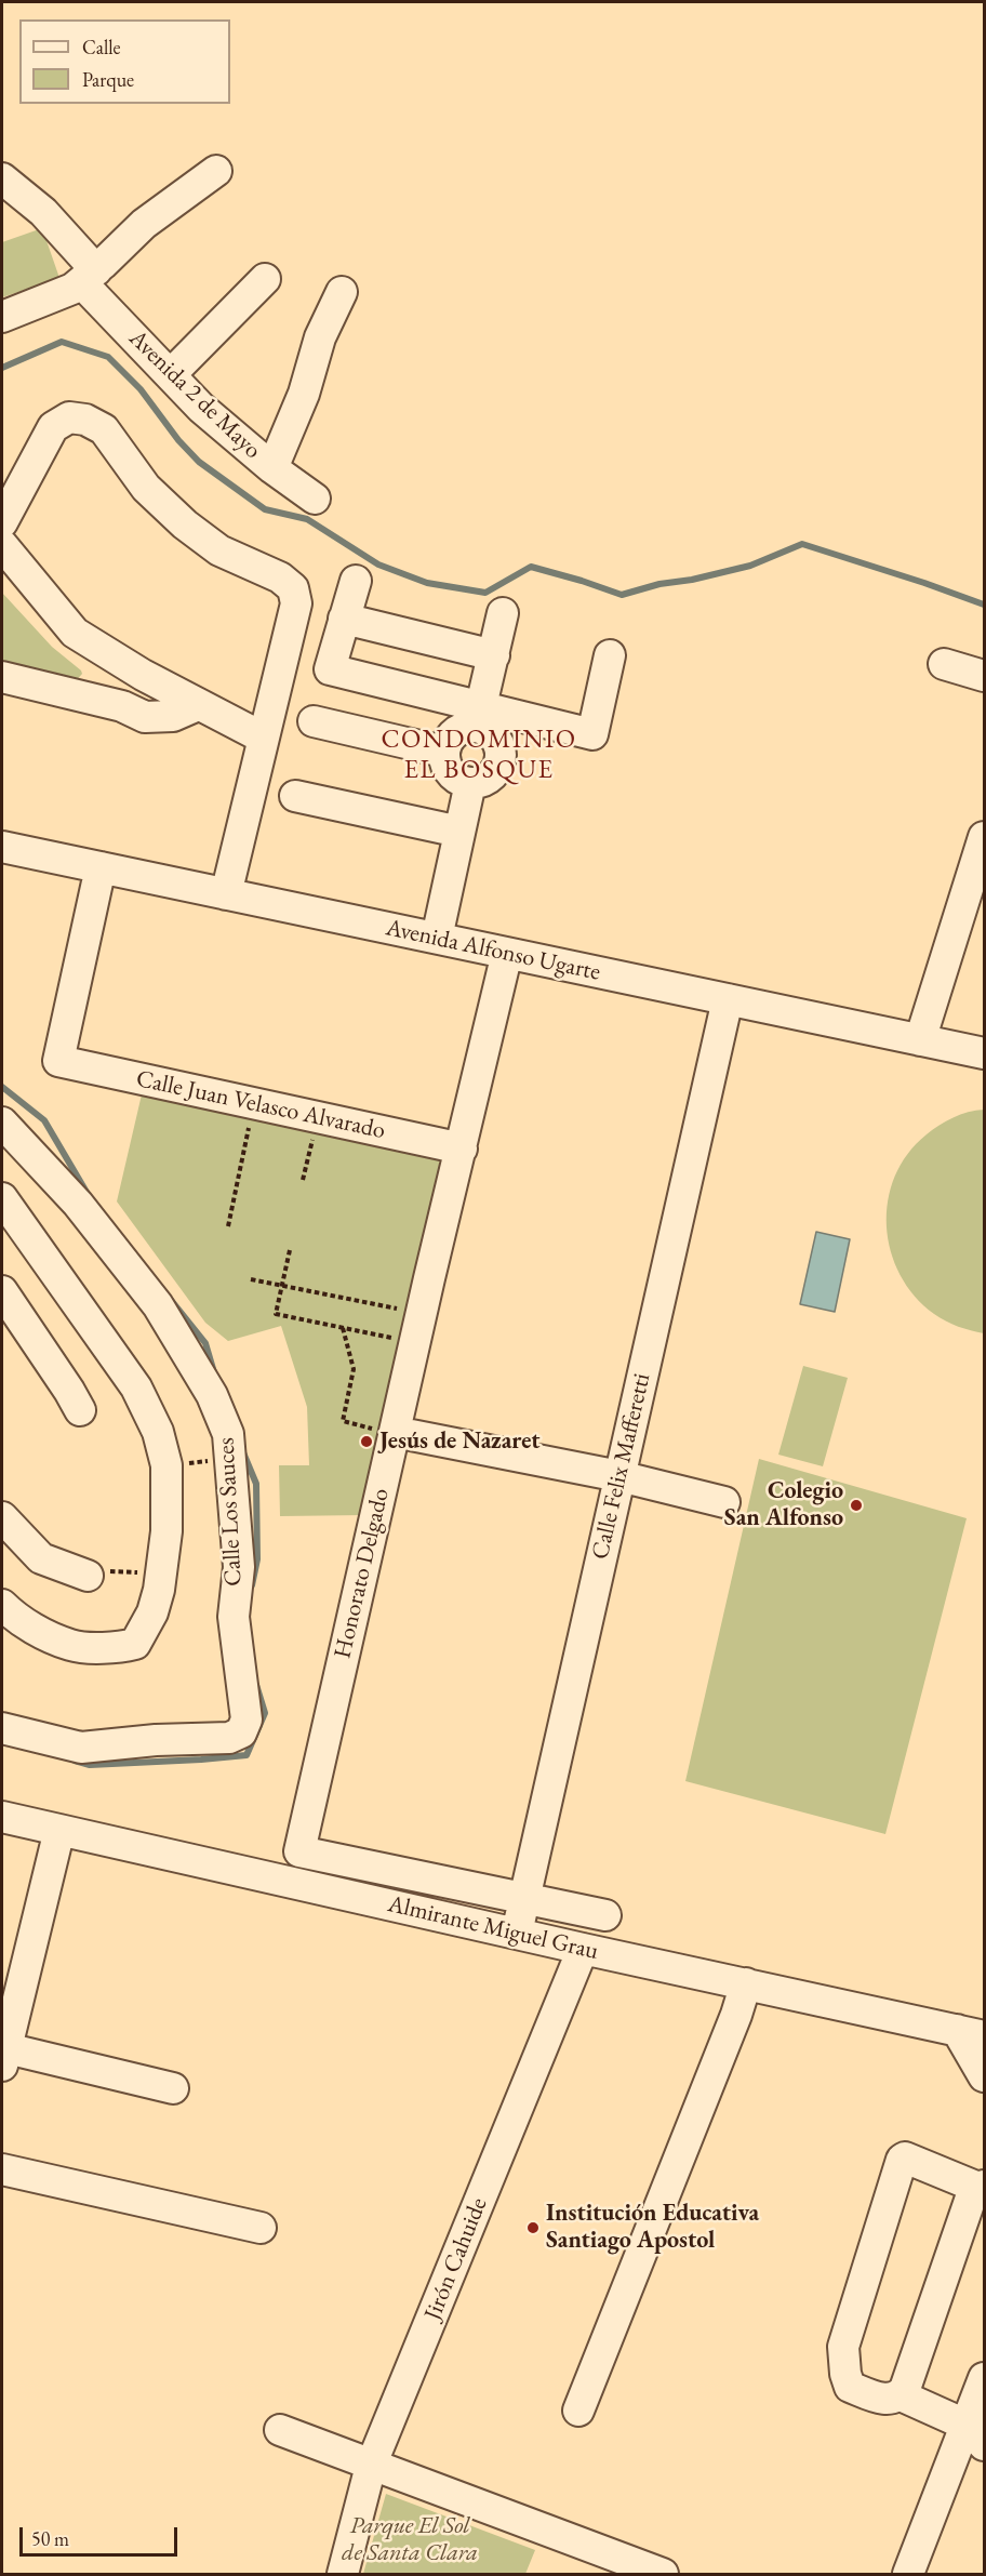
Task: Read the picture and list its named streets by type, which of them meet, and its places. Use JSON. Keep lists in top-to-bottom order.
{
  "streets": {
    "street": [
      "Avenida 2 de Mayo",
      "Avenida Alfonso Ugarte",
      "Calle Juan Velasco Alvarado",
      "Calle Felix Mafferetti",
      "Calle Los Sauces",
      "Honorato Delgado",
      "Almirante Miguel Grau",
      "Jirón Cahuide"
    ]
  },
  "crossings": [
    ["Avenida Alfonso Ugarte", "Calle Juan Velasco Alvarado"],
    ["Avenida Alfonso Ugarte", "Calle Felix Mafferetti"],
    ["Avenida Alfonso Ugarte", "Honorato Delgado"],
    ["Calle Juan Velasco Alvarado", "Honorato Delgado"],
    ["Calle Felix Mafferetti", "Honorato Delgado"],
    ["Calle Felix Mafferetti", "Almirante Miguel Grau"],
    ["Almirante Miguel Grau", "Jirón Cahuide"]
  ],
  "districts": ["CONDOMINIO EL BOSQUE"],
  "parks": ["Parque El Sol de Santa Clara"],
  "places": ["Jesús de Nazaret", "Colegio San Alfonso", "Institución Educativa Santiago Apostol"],
  "legend": ["Calle", "Parque"],
  "scale_bar": "50 m"
}
